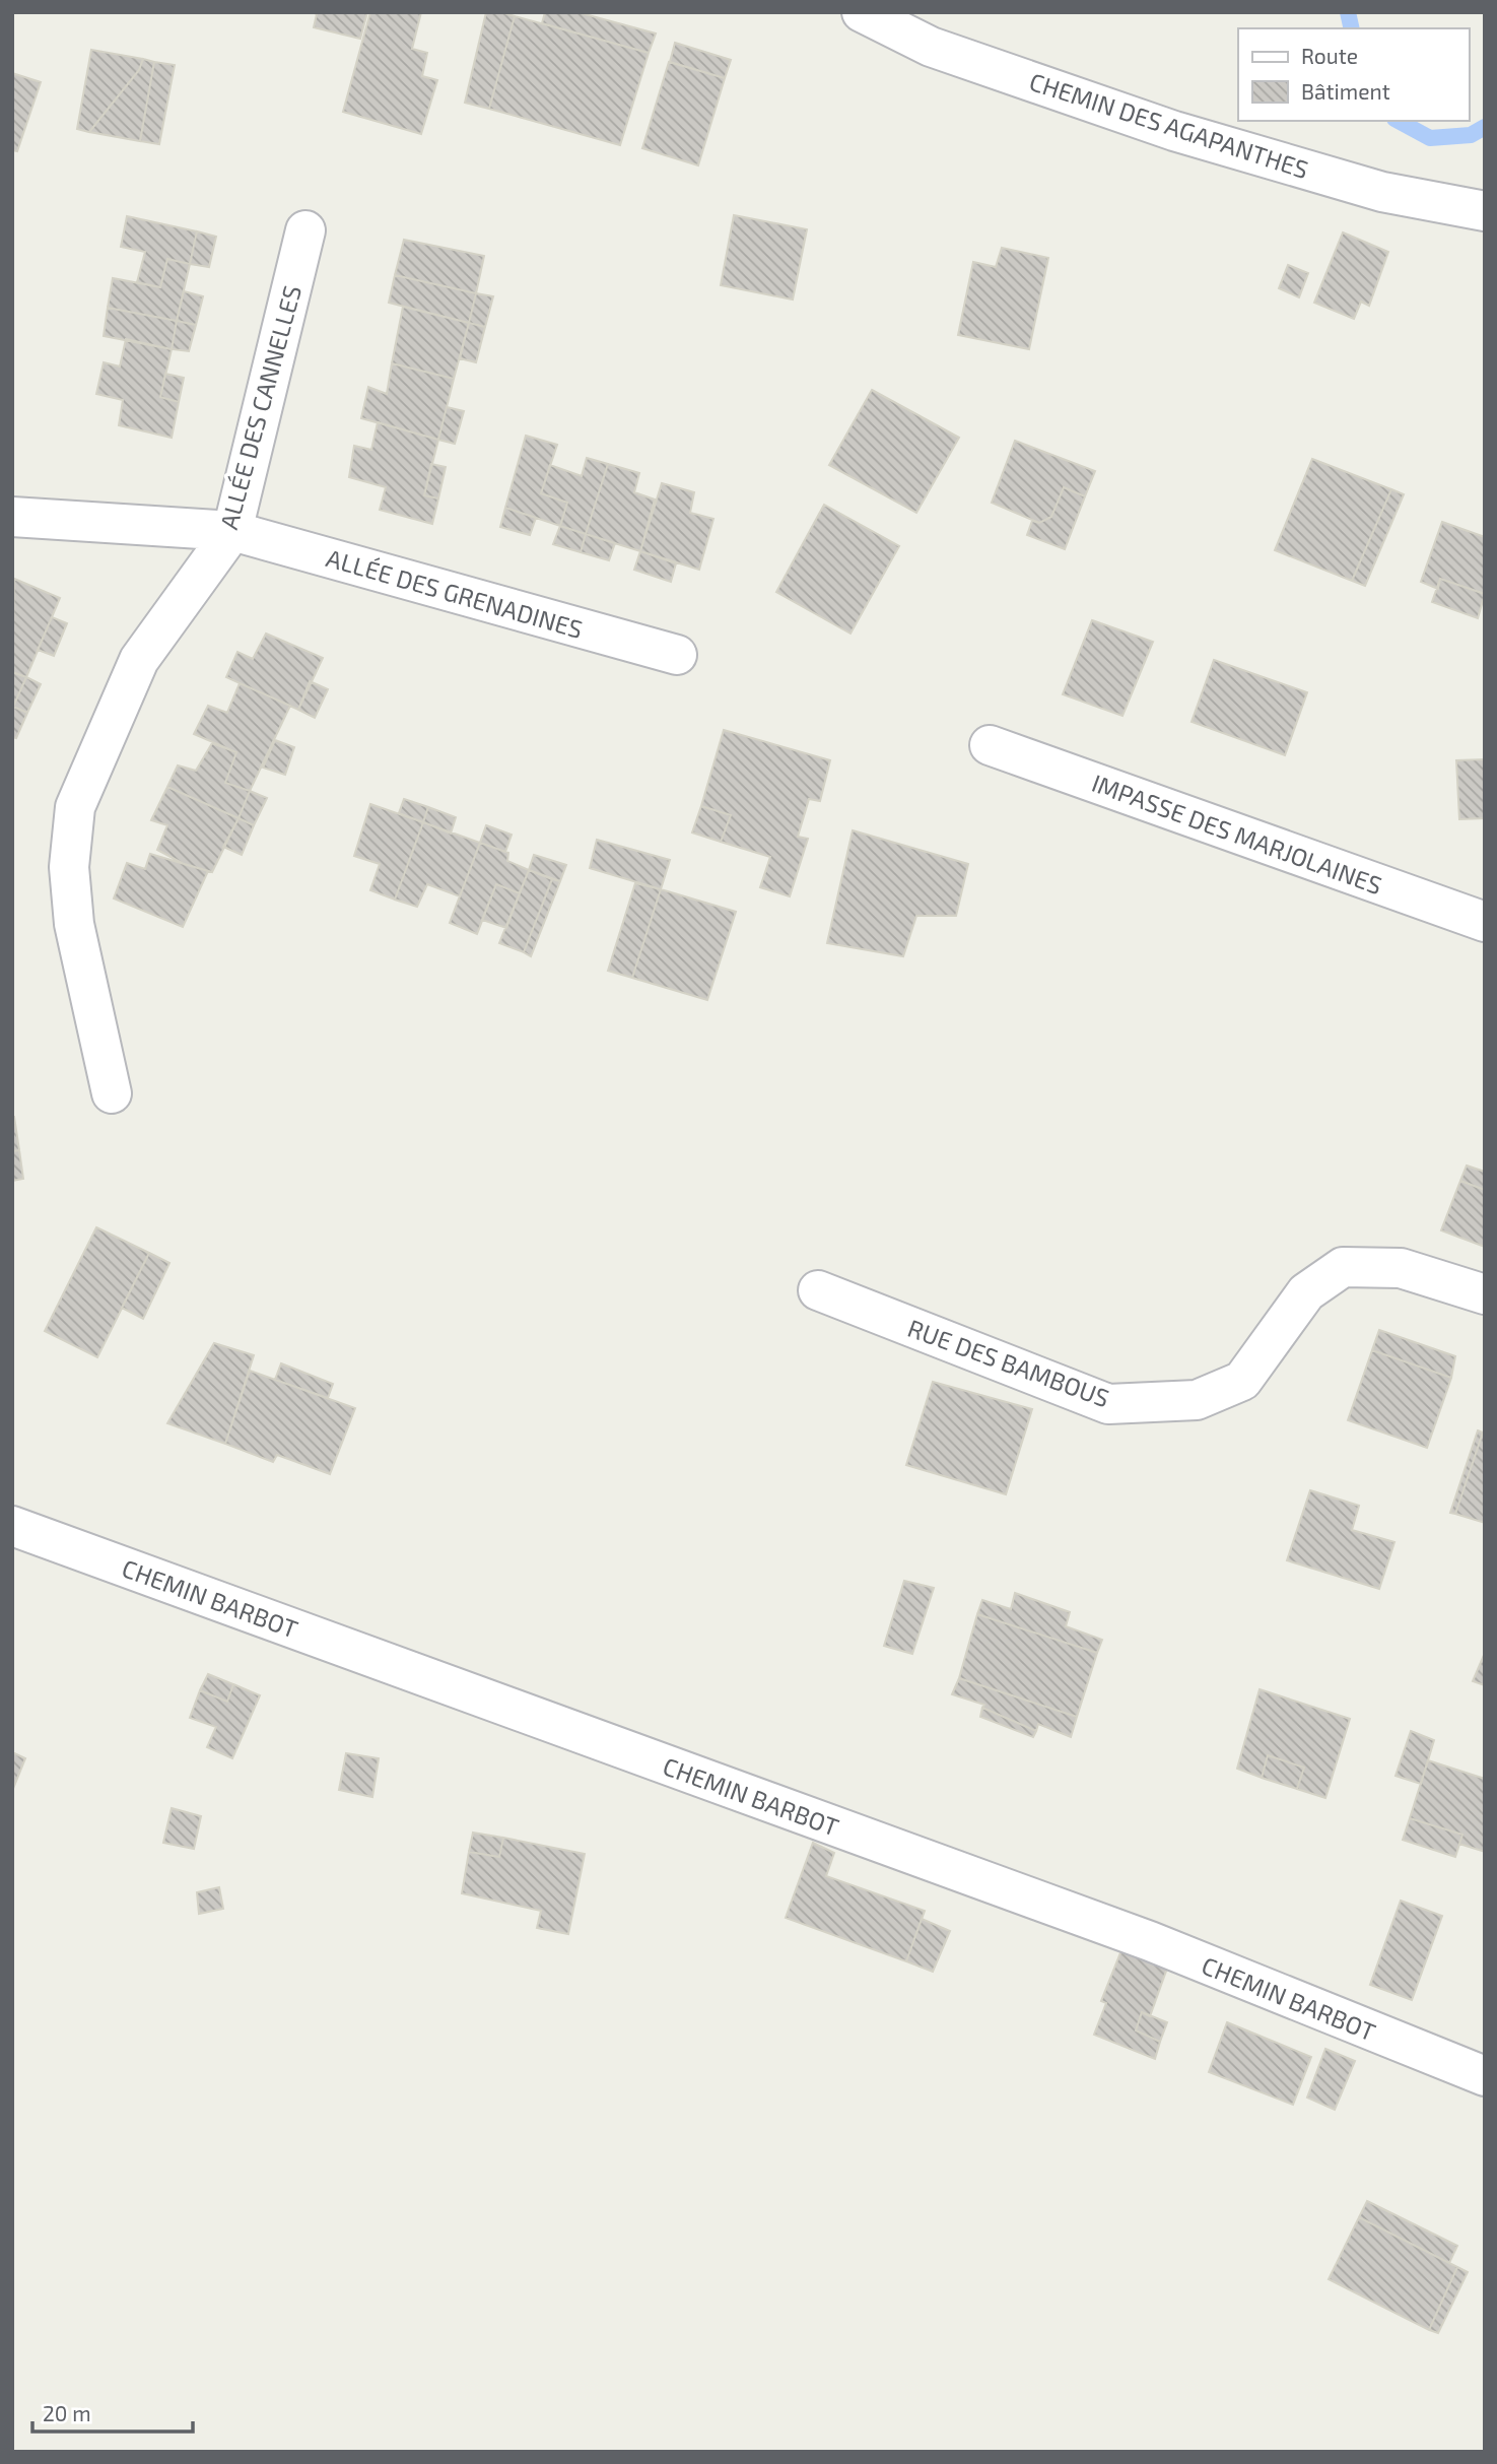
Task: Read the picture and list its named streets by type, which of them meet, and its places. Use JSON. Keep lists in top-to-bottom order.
{
  "streets": {
    "street": [
      "CHEMIN DES AGAPANTHES",
      "ALLÉE DES CANNELLES",
      "ALLÉE DES GRENADINES",
      "IMPASSE DES MARJOLAINES",
      "RUE DES BAMBOUS",
      "CHEMIN BARBOT"
    ]
  },
  "crossings": [
    ["ALLÉE DES CANNELLES", "ALLÉE DES GRENADINES"]
  ],
  "legend": ["Route", "Bâtiment"],
  "scale_bar": "20 m"
}
